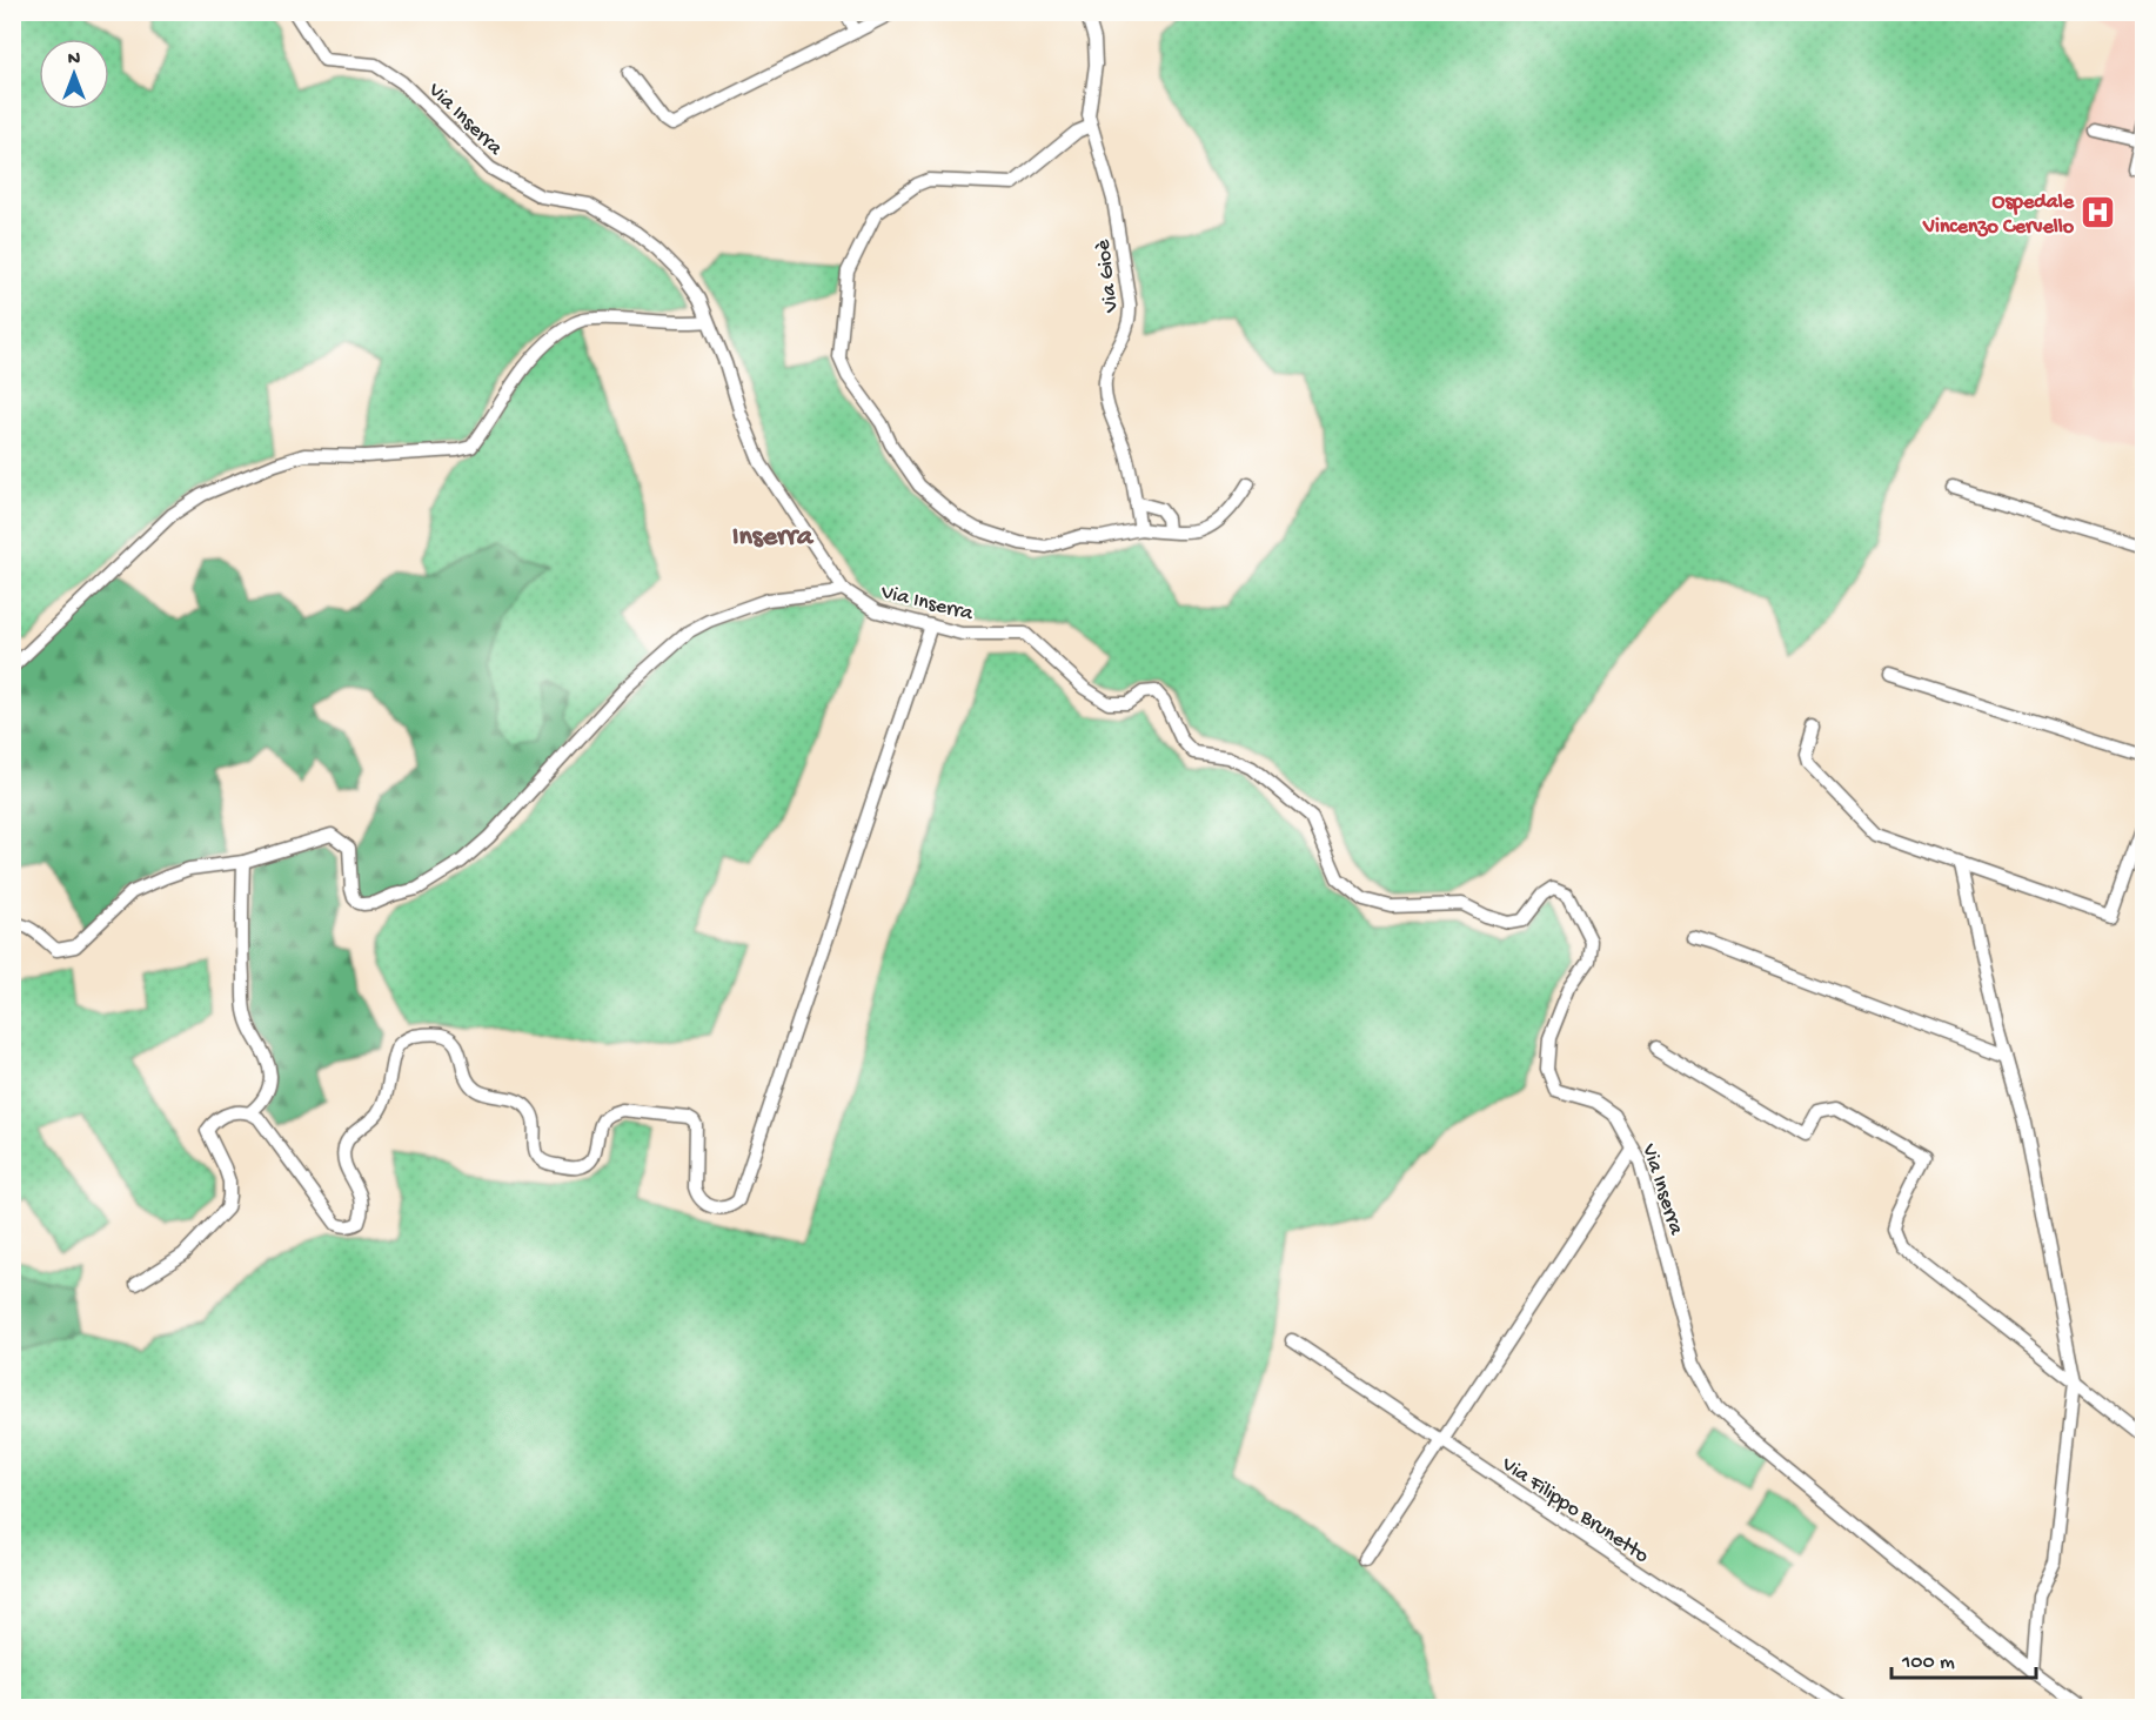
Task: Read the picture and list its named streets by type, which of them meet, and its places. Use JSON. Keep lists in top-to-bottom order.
{
  "streets": {
    "street": ["Via Inserra", "Via Gioè", "Via Filippo Brunetto"]
  },
  "districts": ["Inserra"],
  "places": {
    "hospital": ["Ospedale Vincenzo Cervello"]
  },
  "scale_bar": "100 m",
  "north": "top"
}
